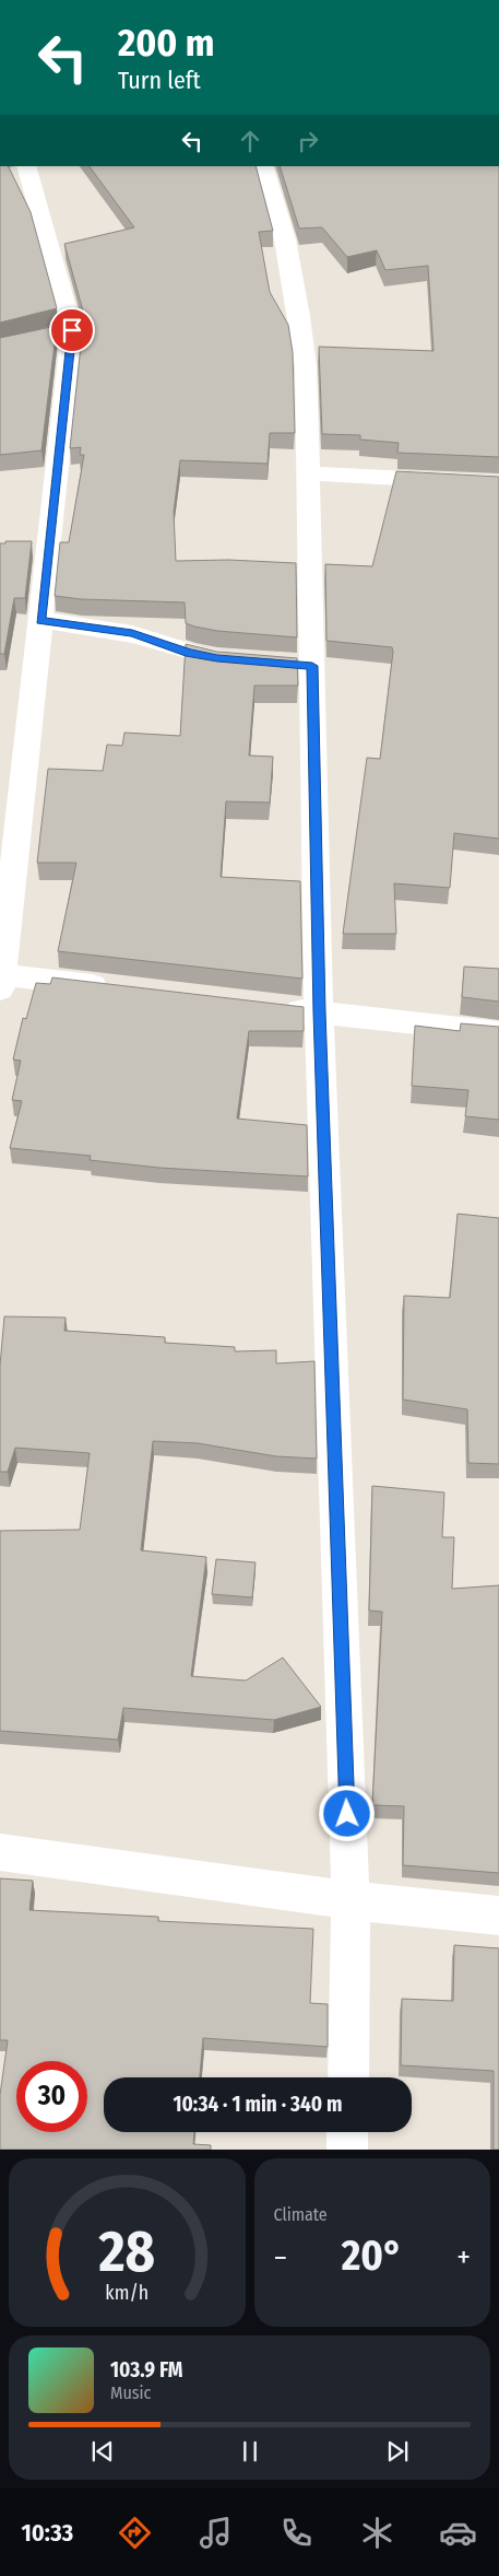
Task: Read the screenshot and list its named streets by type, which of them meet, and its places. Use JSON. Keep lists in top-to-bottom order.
{
  "page": {
    "turn": ["200 m", "Turn left"],
    "limit": "30",
    "trip": "10:34 · 1 min · 340 m",
    "tile": "Climate",
    "heat": ["−", "20°", "+"],
    "song": ["103.9 FM", "Music"],
    "tabs": "10:33",
    "gauge": ["28", "km/h"]
  }
}
